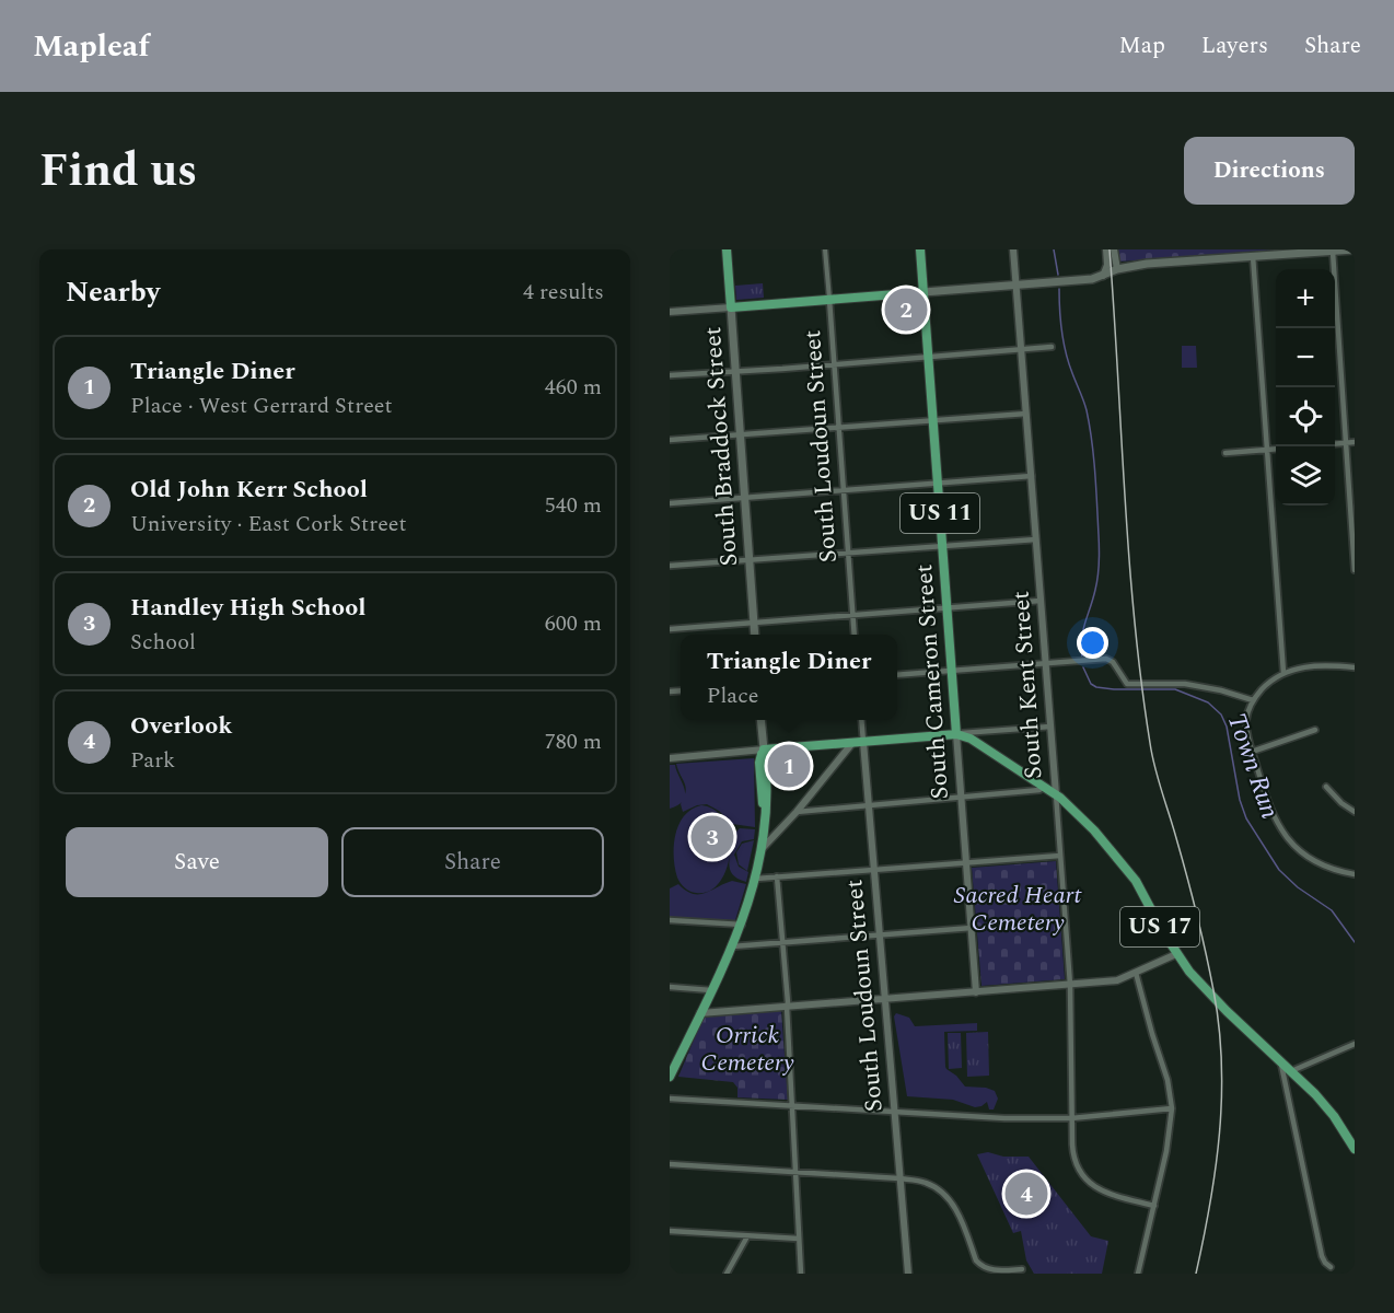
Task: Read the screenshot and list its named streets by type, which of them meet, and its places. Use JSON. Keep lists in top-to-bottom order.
{
  "streets": {
    "main road": [
      "South Braddock Street",
      "US 11",
      "South Cameron Street",
      "US 17"
    ],
    "street": ["South Loudoun Street", "South Kent Street"]
  },
  "crossings": [
    ["South Cameron Street", "US 17"],
    ["South Kent Street", "US 17"]
  ],
  "water": ["Town Run"],
  "parks": ["Sacred Heart Cemetery", "Orrick Cemetery"],
  "page": {
    "header": "Mapleaf",
    "nav": ["Map", "Layers", "Share"],
    "title": "Find us",
    "buttons": [
      "Directions",
      ["Save", "Share"]
    ],
    "heading": ["Nearby", "4 results"],
    "map_buttons": ["+", "−"],
    "pins": [
      "2",
      "1",
      "3",
      "4"
    ],
    "list": [
      {
        "mark": "1",
        "name": "Triangle Diner",
        "note": "Place · West Gerrard Street",
        "value": "460 m"
      },
      {
        "mark": "2",
        "name": "Old John Kerr School",
        "note": "University · East Cork Street",
        "value": "540 m"
      },
      {
        "mark": "3",
        "name": "Handley High School",
        "note": "School",
        "value": "600 m"
      },
      {
        "mark": "4",
        "name": "Overlook",
        "note": "Park",
        "value": "780 m"
      }
    ],
    "popup": ["Triangle Diner", "Place"]
  }
}
